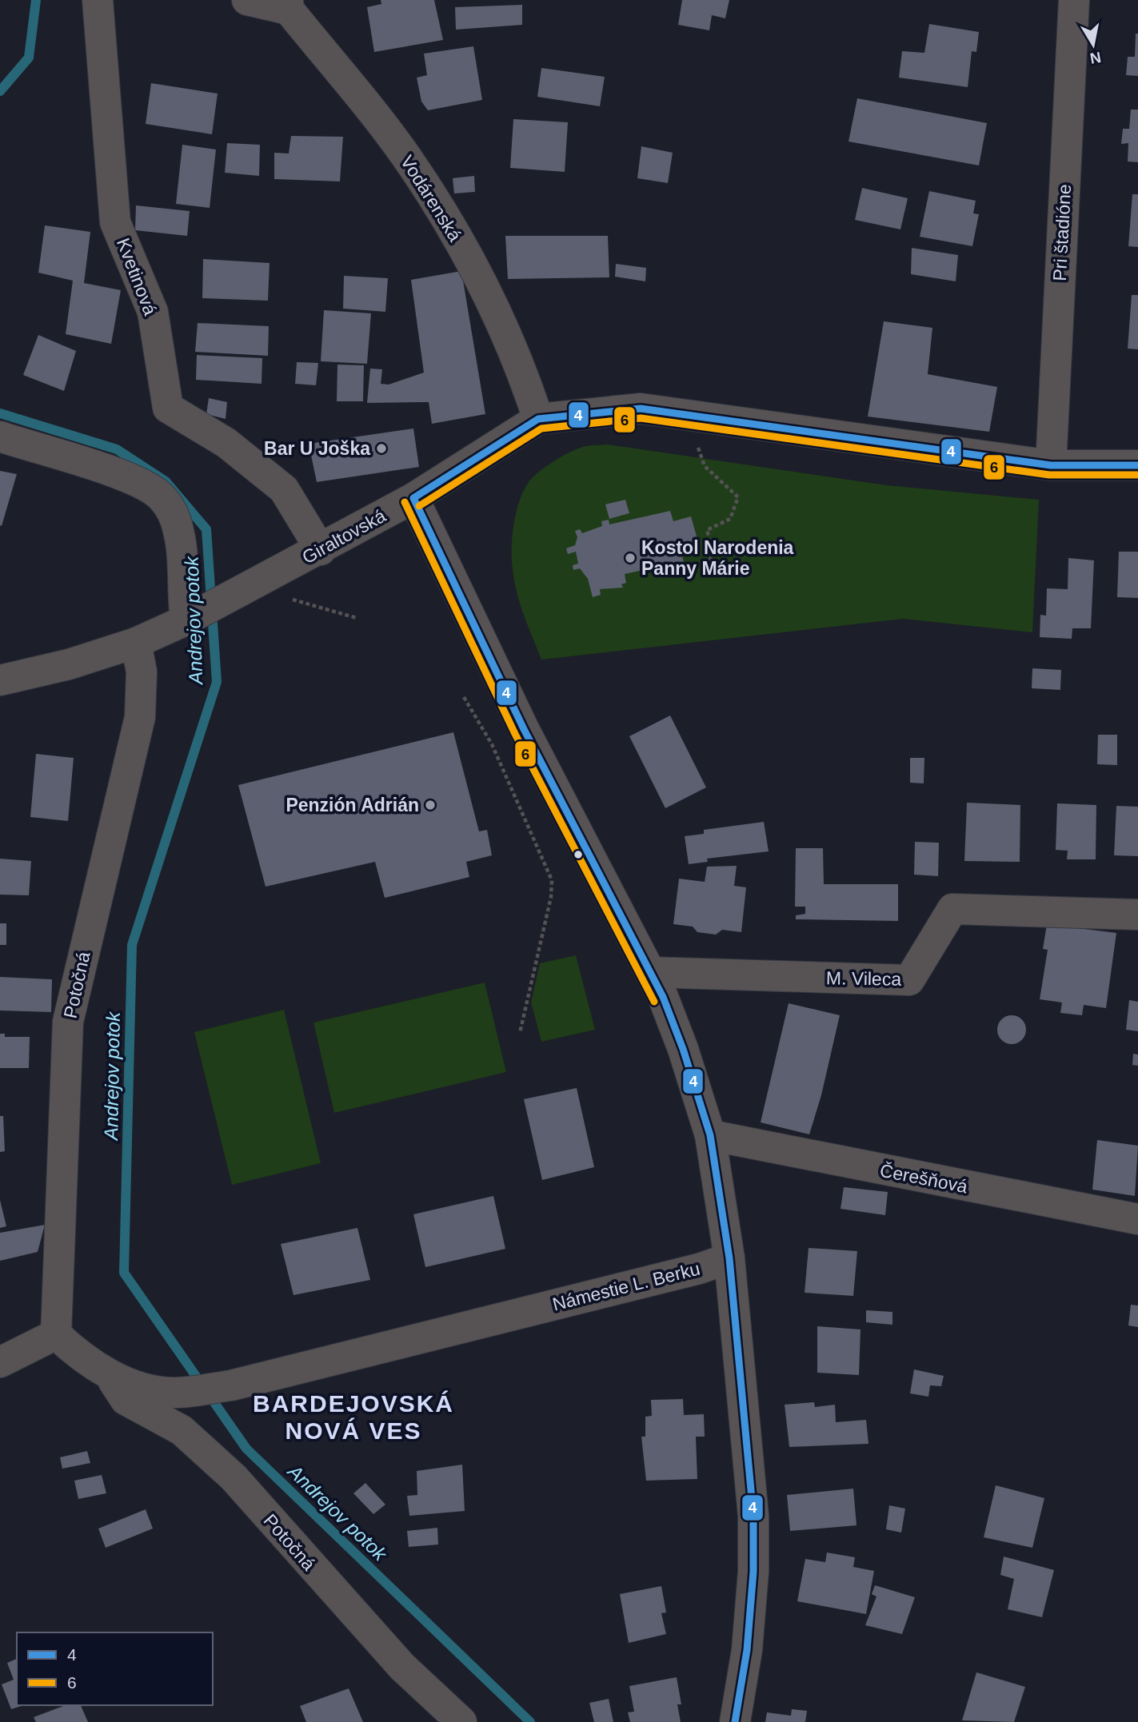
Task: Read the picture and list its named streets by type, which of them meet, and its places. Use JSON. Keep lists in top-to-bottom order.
{
  "streets": {
    "street": [
      "Vodárenská",
      "Pri štadióne",
      "Kvetinová",
      "Giraltovská",
      "M. Vileca",
      "Potočná",
      "Čerešňová",
      "Námestie L. Berku"
    ]
  },
  "crossings": [
    ["Vodárenská", "Giraltovská"],
    ["Pri štadióne", "Giraltovská"],
    ["Kvetinová", "Giraltovská"],
    ["Giraltovská", "Potočná"],
    ["Potočná", "Námestie L. Berku"]
  ],
  "districts": ["BARDEJOVSKÁ NOVÁ VES"],
  "water": ["Andrejov potok"],
  "places": ["Bar U Joška", "Kostol Narodenia Panny Márie", "Penzión Adrián"],
  "lines": ["transit line 4", "transit line 6"],
  "legend": ["4", "6"],
  "north": "bottom"
}
